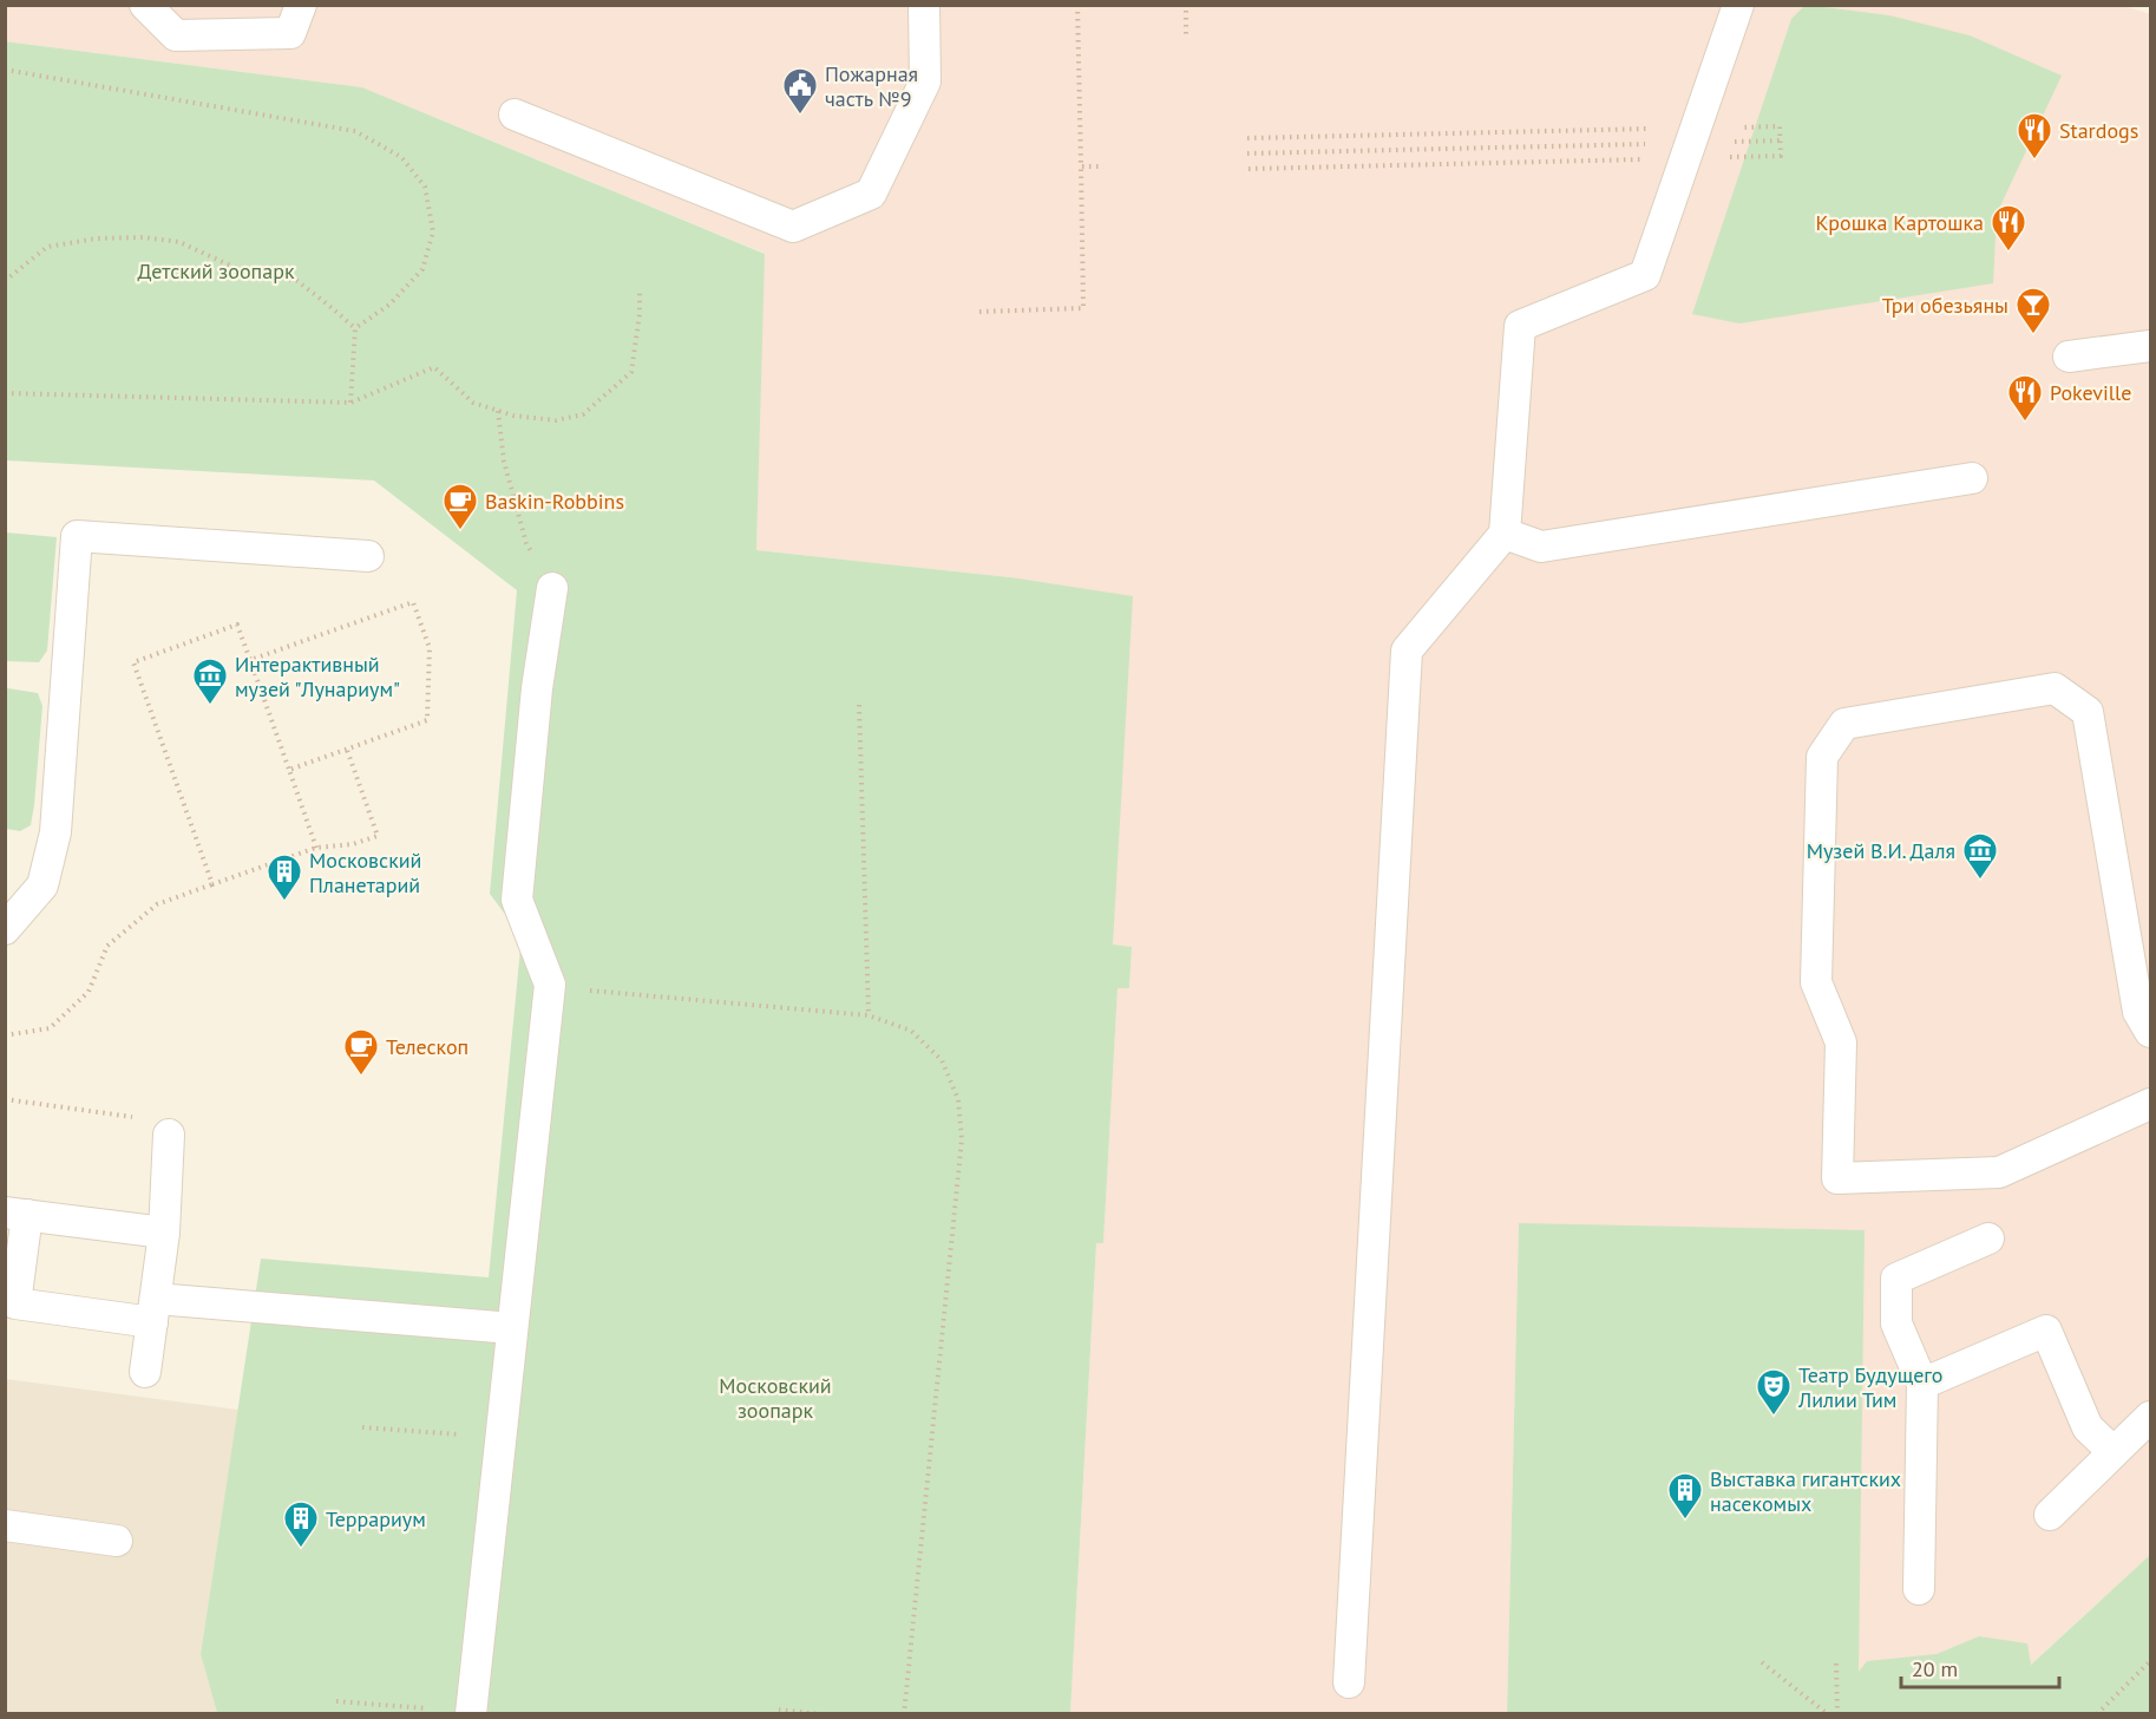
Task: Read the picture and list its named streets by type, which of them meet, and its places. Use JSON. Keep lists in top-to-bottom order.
{
  "parks": ["Детский зоопарк", "Московский зоопарк"],
  "places": {
    "public building": ["Пожарная часть №9"],
    "restaurant": ["Stardogs", "Крошка Картошка", "Pokeville"],
    "bar": ["Три обезьяны"],
    "cafe": ["Baskin-Robbins", "Телескоп"],
    "museum": ["Интерактивный музей \"Лунариум\"", "Музей В.И. Даля"],
    "building": ["Московский Планетарий", "Выставка гигантских насекомых", "Террариум"],
    "theatre": ["Театр Будущего Лилии Тим"]
  },
  "scale_bar": "20 m"
}
